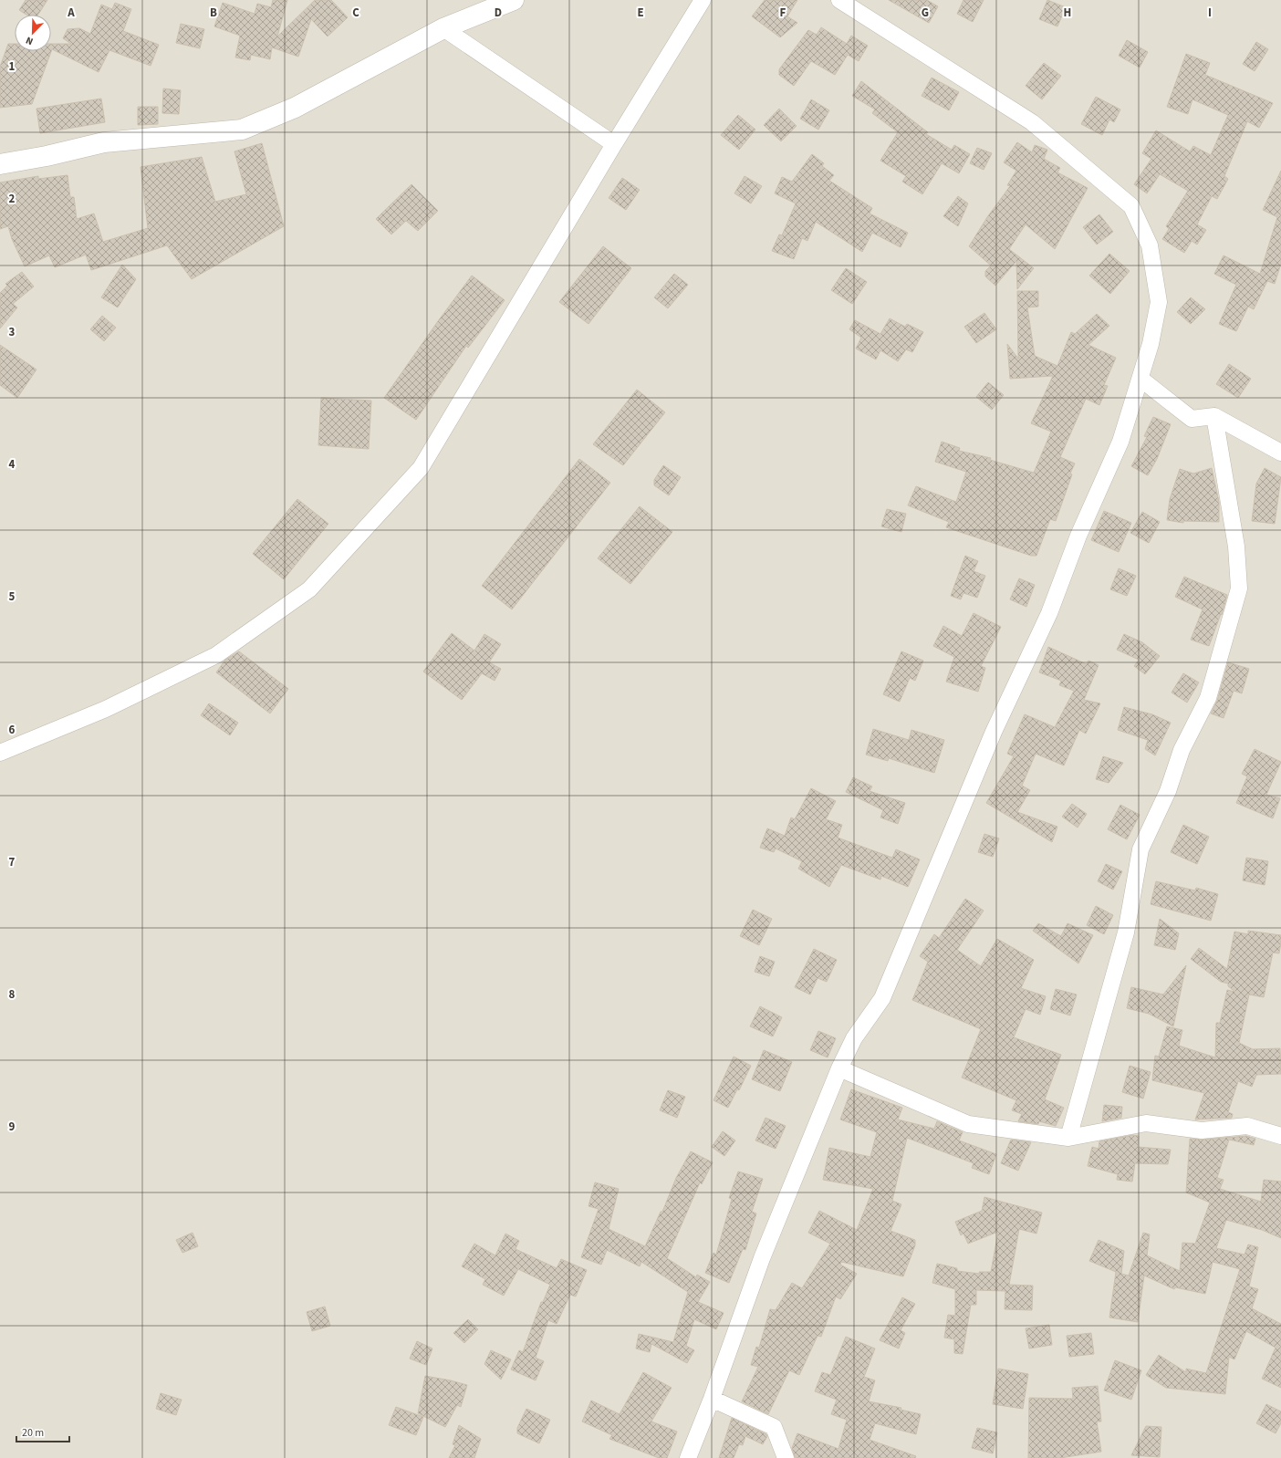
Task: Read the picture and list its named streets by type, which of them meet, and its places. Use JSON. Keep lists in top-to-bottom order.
{
  "scale_bar": "20 m",
  "north": "bottom left",
  "grid": {
    "columns": [
      "A",
      "B",
      "C",
      "D",
      "E",
      "F",
      "G",
      "H",
      "I"
    ],
    "rows": [
      "1",
      "2",
      "3",
      "4",
      "5",
      "6",
      "7",
      "8",
      "9"
    ]
  }
}
